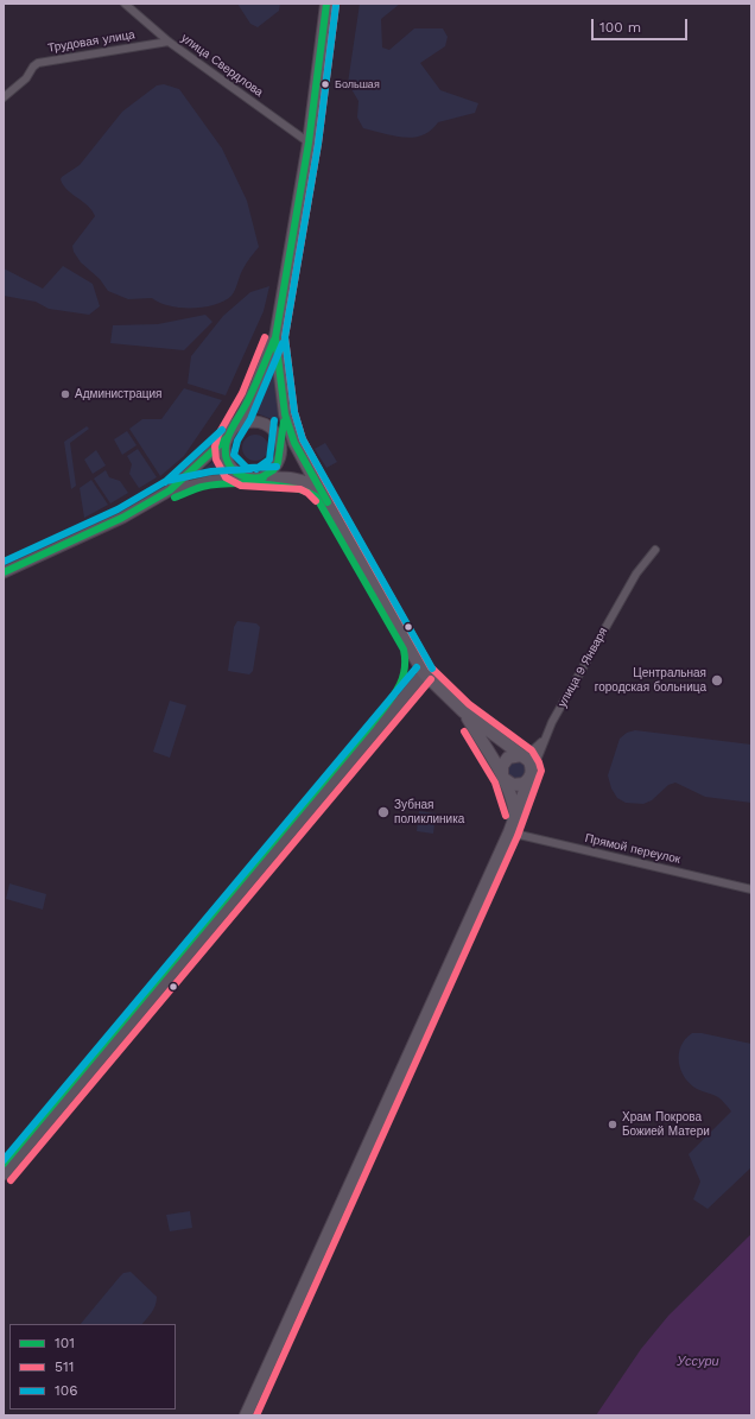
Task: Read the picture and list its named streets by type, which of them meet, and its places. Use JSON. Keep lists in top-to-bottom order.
{
  "streets": {
    "main road": ["улица 9 Января"],
    "street": ["Трудовая улица", "улица Свердлова", "Прямой переулок"]
  },
  "crossings": [
    ["Трудовая улица", "улица Свердлова"],
    ["улица 9 Января", "Прямой переулок"]
  ],
  "water": ["Уссури"],
  "places": [
    "Большая",
    "Администрация",
    "Центральная городская больница",
    "Зубная поликлиника",
    "Храм Покрова Божией Матери"
  ],
  "lines": ["transit line 101", "transit line 511", "transit line 106"],
  "legend": ["101", "511", "106"],
  "scale_bar": "100 m"
}
